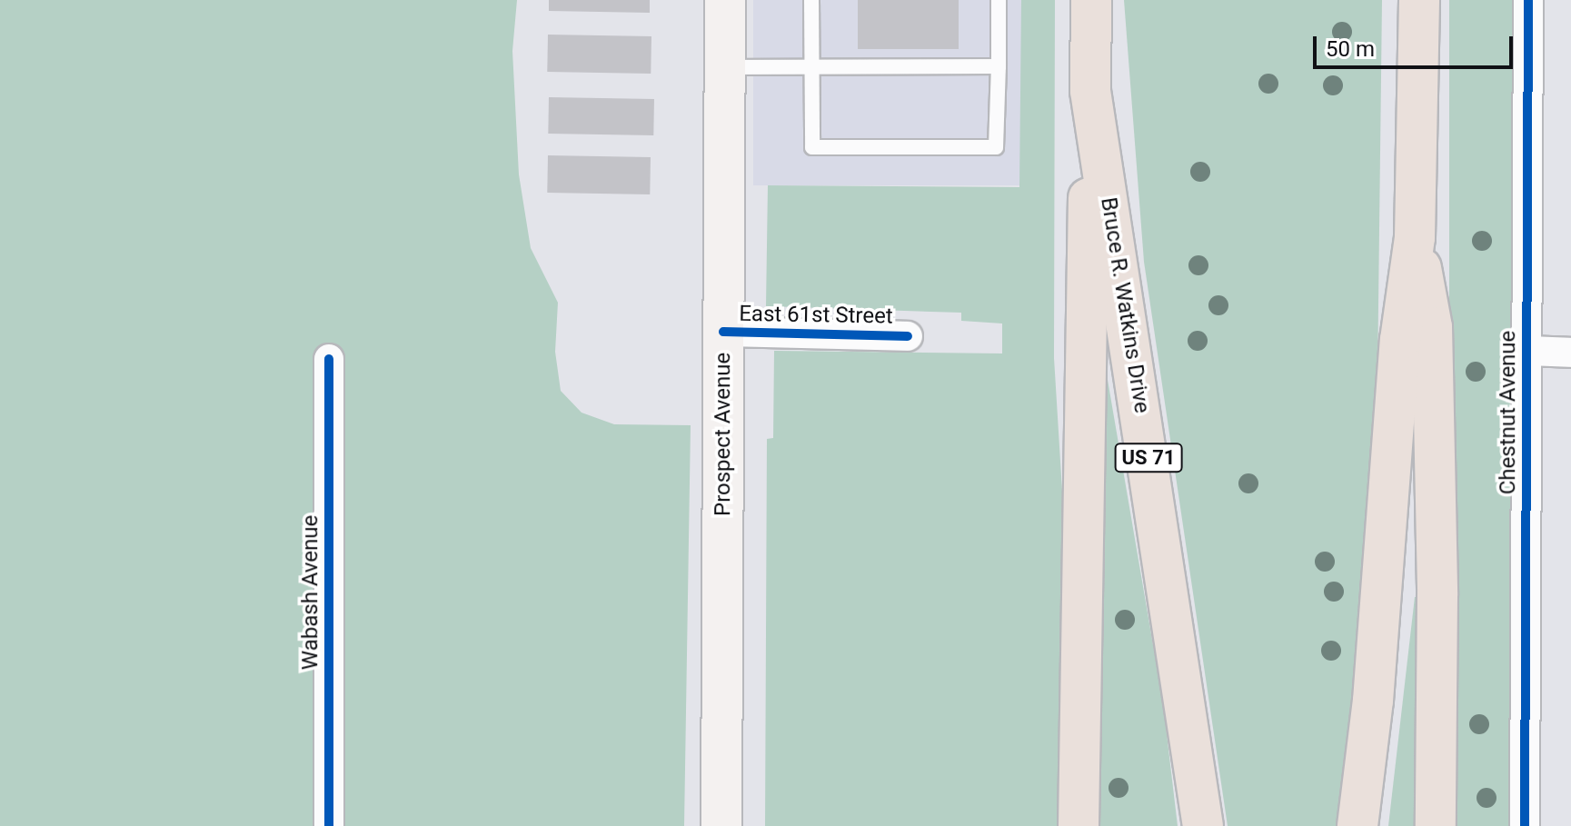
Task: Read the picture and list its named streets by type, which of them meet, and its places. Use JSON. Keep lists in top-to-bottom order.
{
  "streets": {
    "highway": ["Bruce R. Watkins Drive", "US 71"],
    "main road": ["Prospect Avenue"],
    "street": ["East 61st Street", "Chestnut Avenue", "Wabash Avenue"]
  },
  "crossings": [
    ["East 61st Street", "Prospect Avenue"]
  ],
  "scale_bar": "50 m"
}
